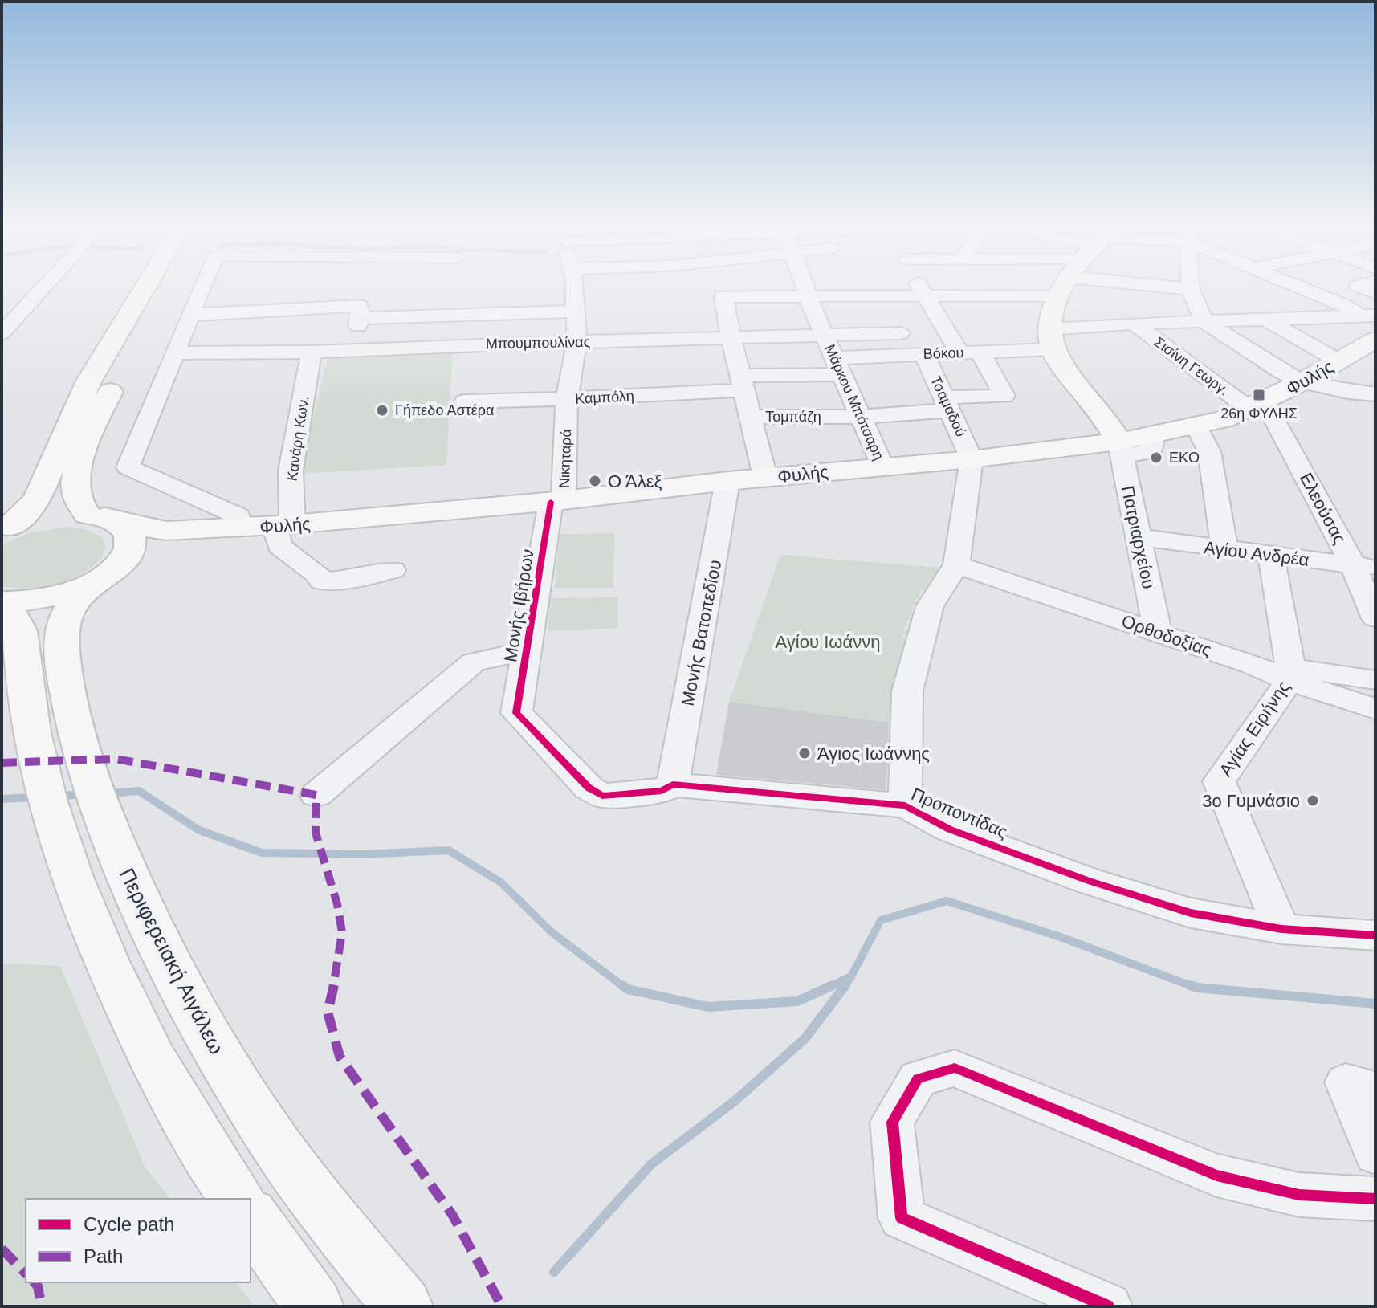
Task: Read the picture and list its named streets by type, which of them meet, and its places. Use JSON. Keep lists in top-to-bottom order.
{
  "streets": {
    "main road": ["Φυλής", "Περιφερειακή Αιγάλεω"],
    "street": [
      "Μπουμπουλίνας",
      "Βόκου",
      "Σισίνη Γεωργ.",
      "Καμπόλη",
      "Μάρκου Μπότσαρη",
      "Τσαμαδού",
      "Τομπάζη",
      "Κανάρη Κων.",
      "Νικηταρά",
      "Ελεούσας",
      "Πατριαρχείου",
      "Αγίου Ανδρέα",
      "Μονής Ιβήρων",
      "Μονής Βατοπεδίου",
      "Ορθοδοξίας",
      "Αγίας Ειρήνης",
      "Προποντίδας"
    ]
  },
  "crossings": [
    ["Μπουμπουλίνας", "Μάρκου Μπότσαρη"],
    ["Μπουμπουλίνας", "Κανάρη Κων."],
    ["Μπουμπουλίνας", "Νικηταρά"],
    ["Βόκου", "Σισίνη Γεωργ."],
    ["Βόκου", "Καμπόλη"],
    ["Βόκου", "Μάρκου Μπότσαρη"],
    ["Βόκου", "Τσαμαδού"],
    ["Βόκου", "Τομπάζη"],
    ["Σισίνη Γεωργ.", "Φυλής"],
    ["Σισίνη Γεωργ.", "Ελεούσας"],
    ["Φυλής", "Μάρκου Μπότσαρη"],
    ["Φυλής", "Τσαμαδού"],
    ["Φυλής", "Κανάρη Κων."],
    ["Φυλής", "Νικηταρά"],
    ["Φυλής", "Ελεούσας"],
    ["Φυλής", "Πατριαρχείου"],
    ["Φυλής", "Μονής Ιβήρων"],
    ["Φυλής", "Μονής Βατοπεδίου"],
    ["Φυλής", "Περιφερειακή Αιγάλεω"],
    ["Καμπόλη", "Νικηταρά"],
    ["Μάρκου Μπότσαρη", "Τομπάζη"],
    ["Τσαμαδού", "Τομπάζη"],
    ["Νικηταρά", "Μονής Ιβήρων"],
    ["Ελεούσας", "Αγίου Ανδρέα"],
    ["Πατριαρχείου", "Αγίου Ανδρέα"],
    ["Πατριαρχείου", "Ορθοδοξίας"],
    ["Αγίου Ανδρέα", "Αγίας Ειρήνης"],
    ["Μονής Ιβήρων", "Προποντίδας"],
    ["Μονής Βατοπεδίου", "Προποντίδας"],
    ["Ορθοδοξίας", "Αγίας Ειρήνης"],
    ["Αγίας Ειρήνης", "Προποντίδας"]
  ],
  "parks": ["Αγίου Ιωάννη"],
  "places": {
    "transit": ["26η ΦΥΛΗΣ"],
    "other": [
      "Γήπεδο Αστέρα",
      "EKO",
      "Ο Άλεξ",
      "Άγιος Ιωάννης",
      "3ο Γυμνάσιο"
    ]
  },
  "legend": ["Cycle path", "Path"]
}
